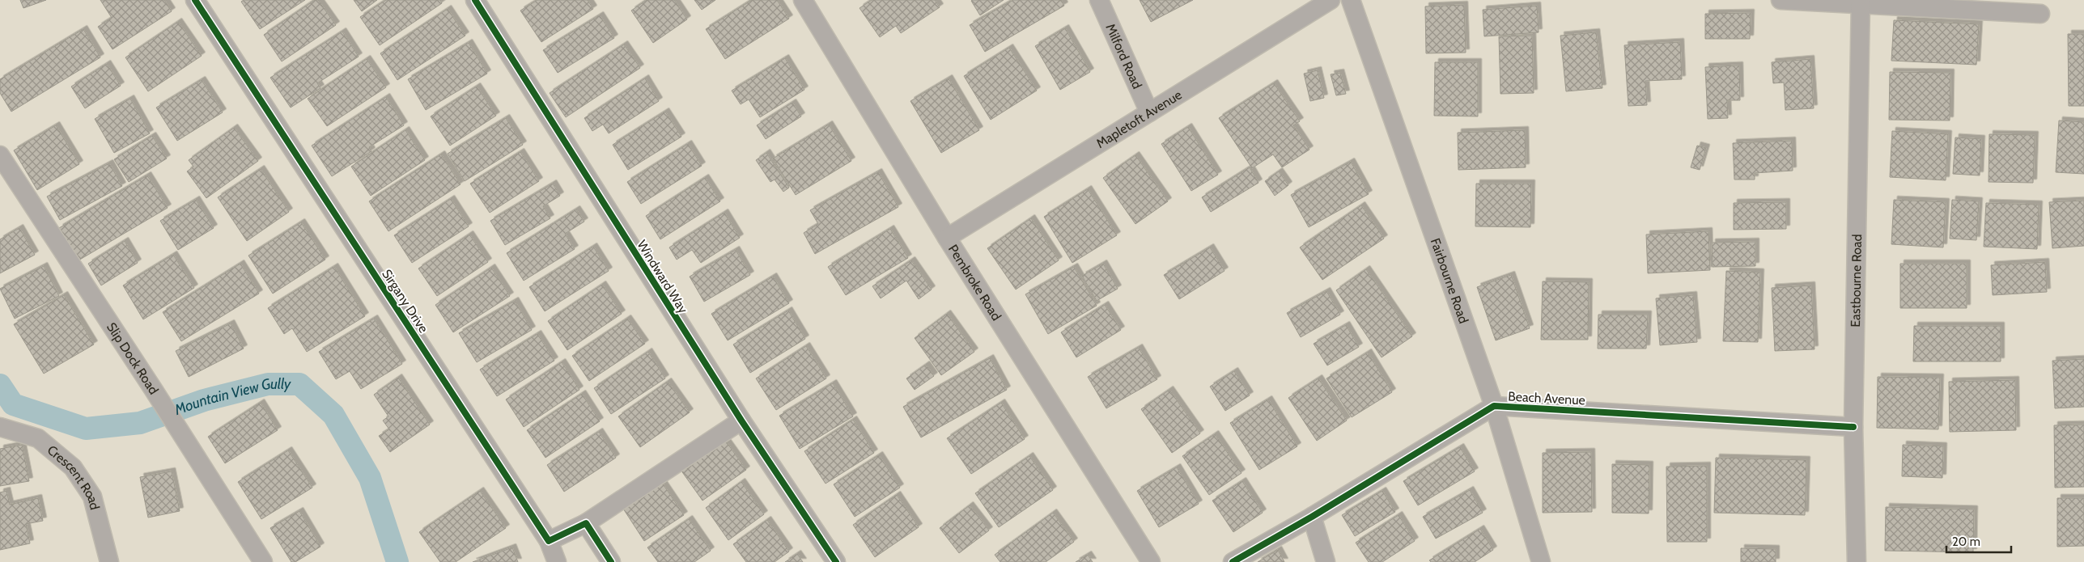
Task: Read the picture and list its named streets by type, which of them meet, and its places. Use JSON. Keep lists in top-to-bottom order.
{
  "streets": {
    "street": [
      "Milford Road",
      "Mapletoft Avenue",
      "Windward Way",
      "Fairbourne Road",
      "Eastbourne Road",
      "Pembroke Road",
      "Sirgany Drive",
      "Slip Dock Road",
      "Beach Avenue",
      "Crescent Road"
    ]
  },
  "crossings": [
    ["Milford Road", "Mapletoft Avenue"],
    ["Mapletoft Avenue", "Pembroke Road"],
    ["Fairbourne Road", "Beach Avenue"],
    ["Eastbourne Road", "Beach Avenue"]
  ],
  "water": ["Mountain View Gully"],
  "scale_bar": "20 m"
}
